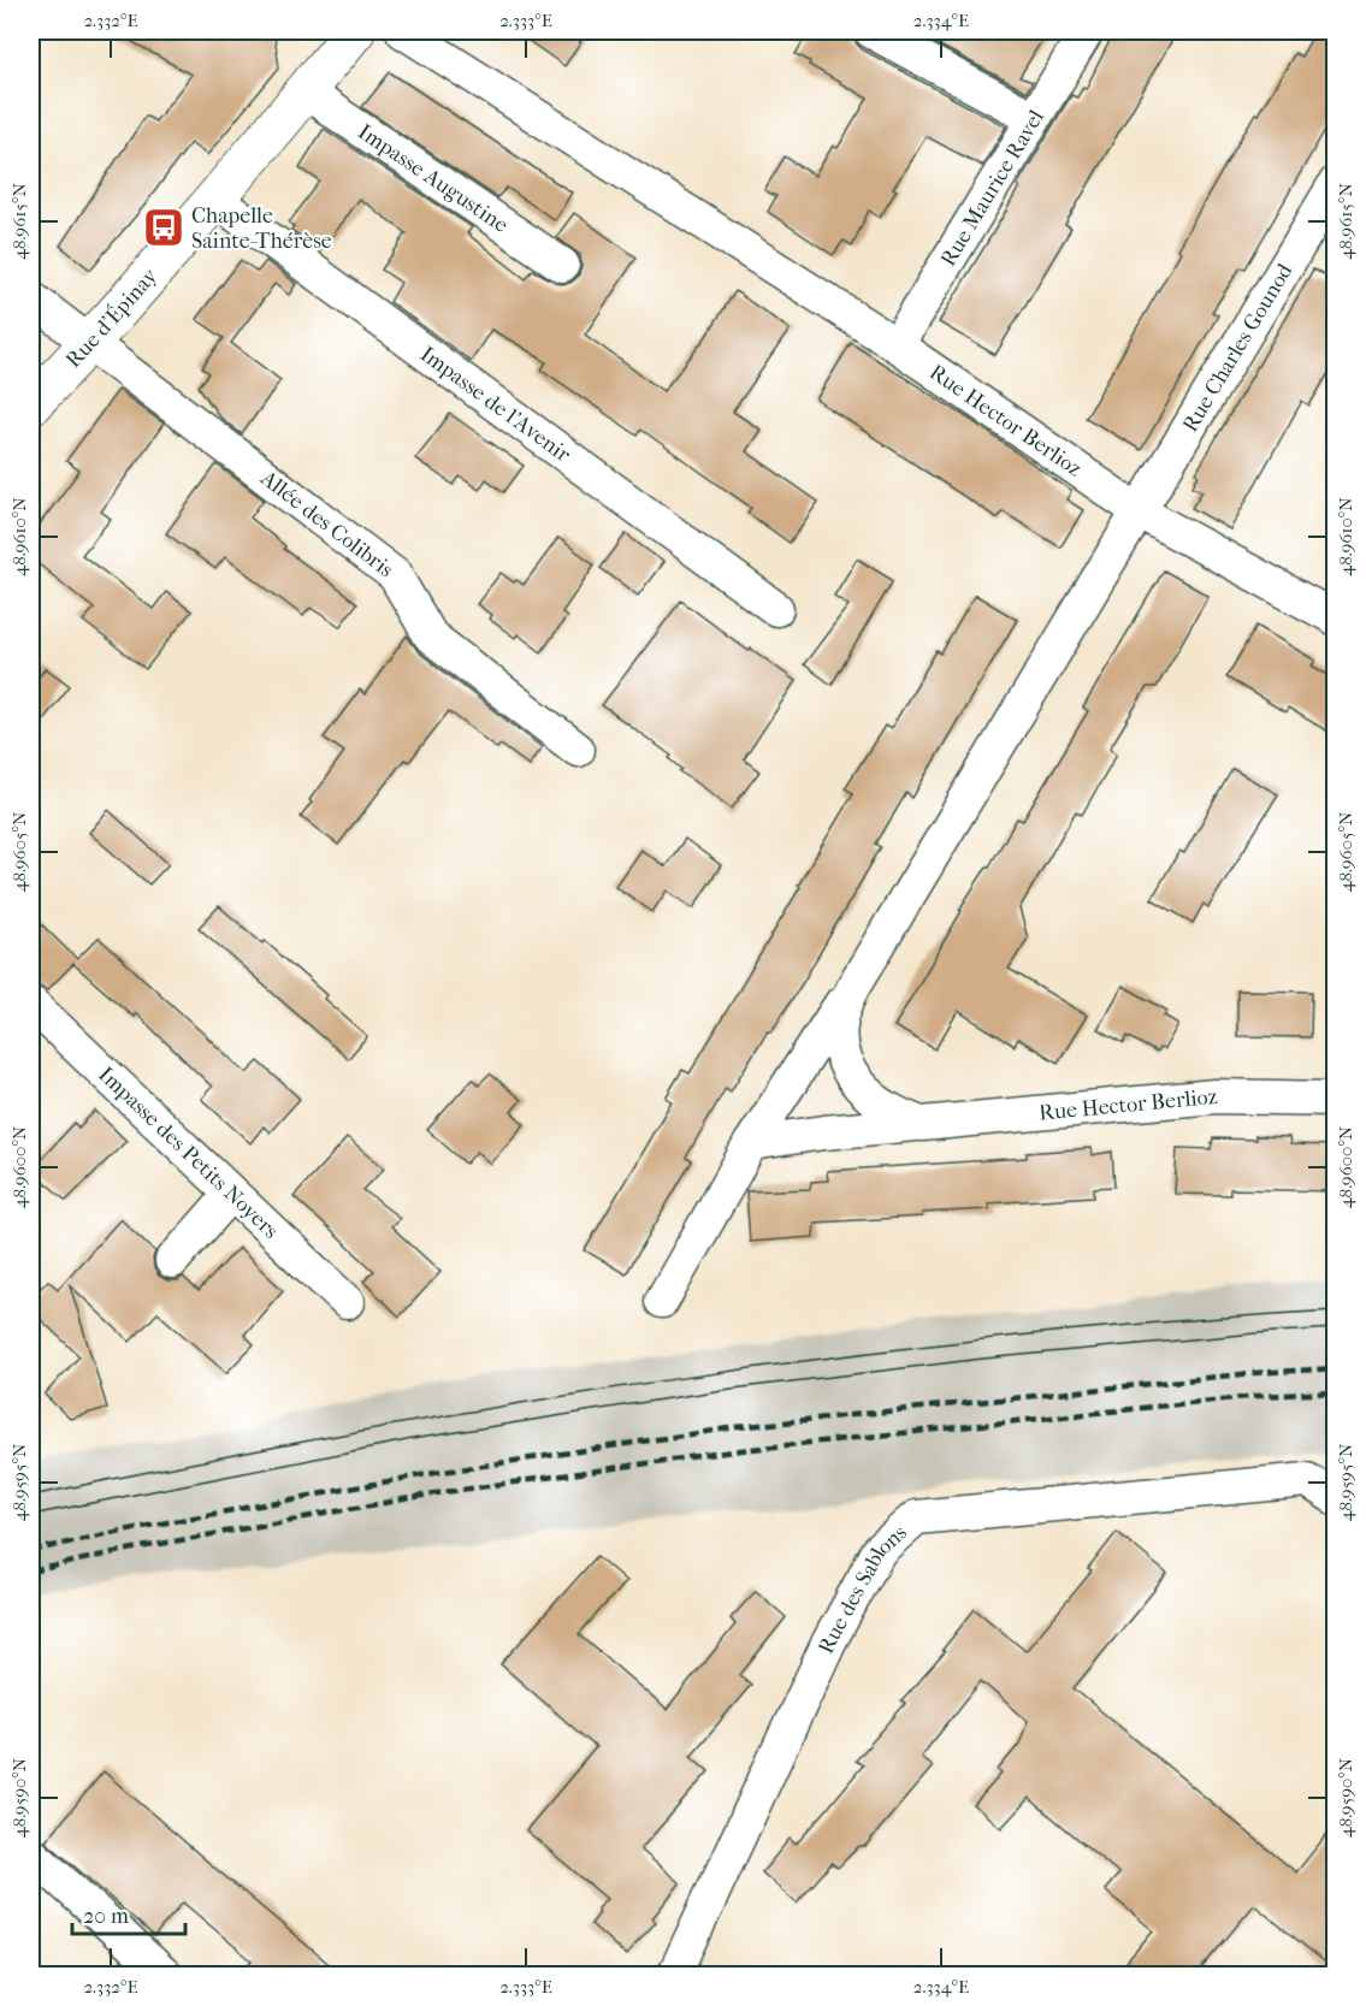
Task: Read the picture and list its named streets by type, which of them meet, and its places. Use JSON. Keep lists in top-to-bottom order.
{
  "streets": {
    "main road": ["Rue d'Épinay"],
    "street": [
      "Impasse Augustine",
      "Rue Maurice Ravel",
      "Rue Charles Gounod",
      "Impasse de l'Avenir",
      "Rue Hector Berlioz",
      "Allée des Colibris",
      "Impasse des Petits Noyers",
      "Rue des Sablons"
    ]
  },
  "crossings": [
    ["Impasse Augustine", "Rue d'Épinay"],
    ["Rue Maurice Ravel", "Rue Hector Berlioz"],
    ["Rue d'Épinay", "Impasse de l'Avenir"],
    ["Rue d'Épinay", "Allée des Colibris"],
    ["Rue Charles Gounod", "Rue Hector Berlioz"]
  ],
  "places": {
    "bus stop": ["Chapelle Sainte-Thérèse"]
  },
  "scale_bar": "20 m",
  "coordinates": [
    "2.332°E",
    "2.333°E",
    "2.334°E",
    "48.9615°N",
    "48.9610°N",
    "48.9605°N",
    "48.9600°N",
    "48.9595°N",
    "48.9590°N"
  ]
}
